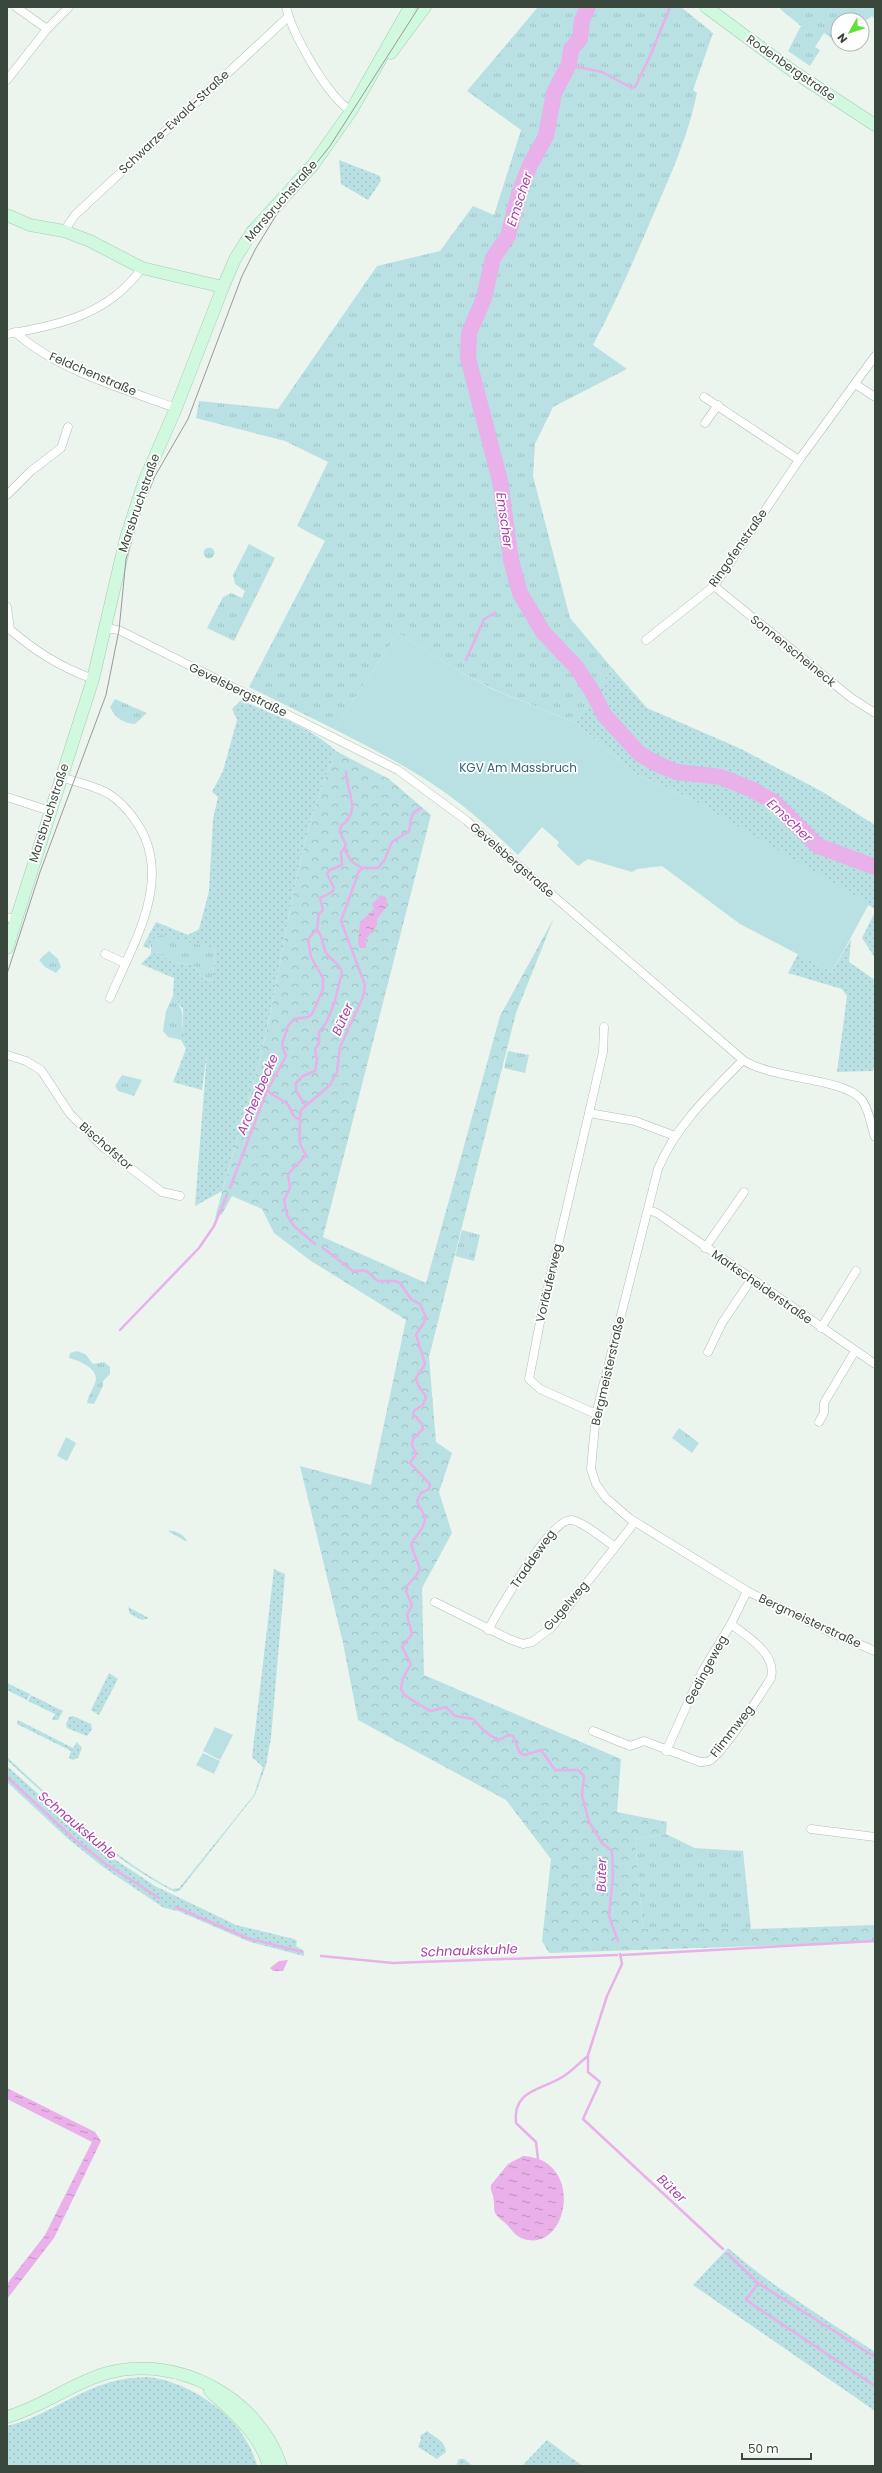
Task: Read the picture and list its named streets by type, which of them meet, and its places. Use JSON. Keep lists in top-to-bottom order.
{
  "streets": {
    "street": [
      "Rodenbergstraße",
      "Schwarze-Ewald-Straße",
      "Marsbruchstraße",
      "Feldchenstraße",
      "Ringofenstraße",
      "Sonnenscheineck",
      "Gevelsbergstraße",
      "Bischofstor",
      "Vorläuferweg",
      "Markscheiderstraße",
      "Bergmeisterstraße",
      "Traddeweg",
      "Gugelweg",
      "Gedingeweg",
      "Flimmweg"
    ]
  },
  "crossings": [
    ["Marsbruchstraße", "Feldchenstraße"],
    ["Marsbruchstraße", "Gevelsbergstraße"],
    ["Ringofenstraße", "Sonnenscheineck"],
    ["Gevelsbergstraße", "Bergmeisterstraße"],
    ["Vorläuferweg", "Bergmeisterstraße"],
    ["Markscheiderstraße", "Bergmeisterstraße"],
    ["Bergmeisterstraße", "Gugelweg"],
    ["Bergmeisterstraße", "Gedingeweg"],
    ["Traddeweg", "Gugelweg"],
    ["Gedingeweg", "Flimmweg"]
  ],
  "water": [
    "Emscher",
    "Büter",
    "Archenbecke",
    "Schnaukskuhle"
  ],
  "parks": ["KGV Am Massbruch"],
  "scale_bar": "50 m",
  "north": "bottom left"
}
